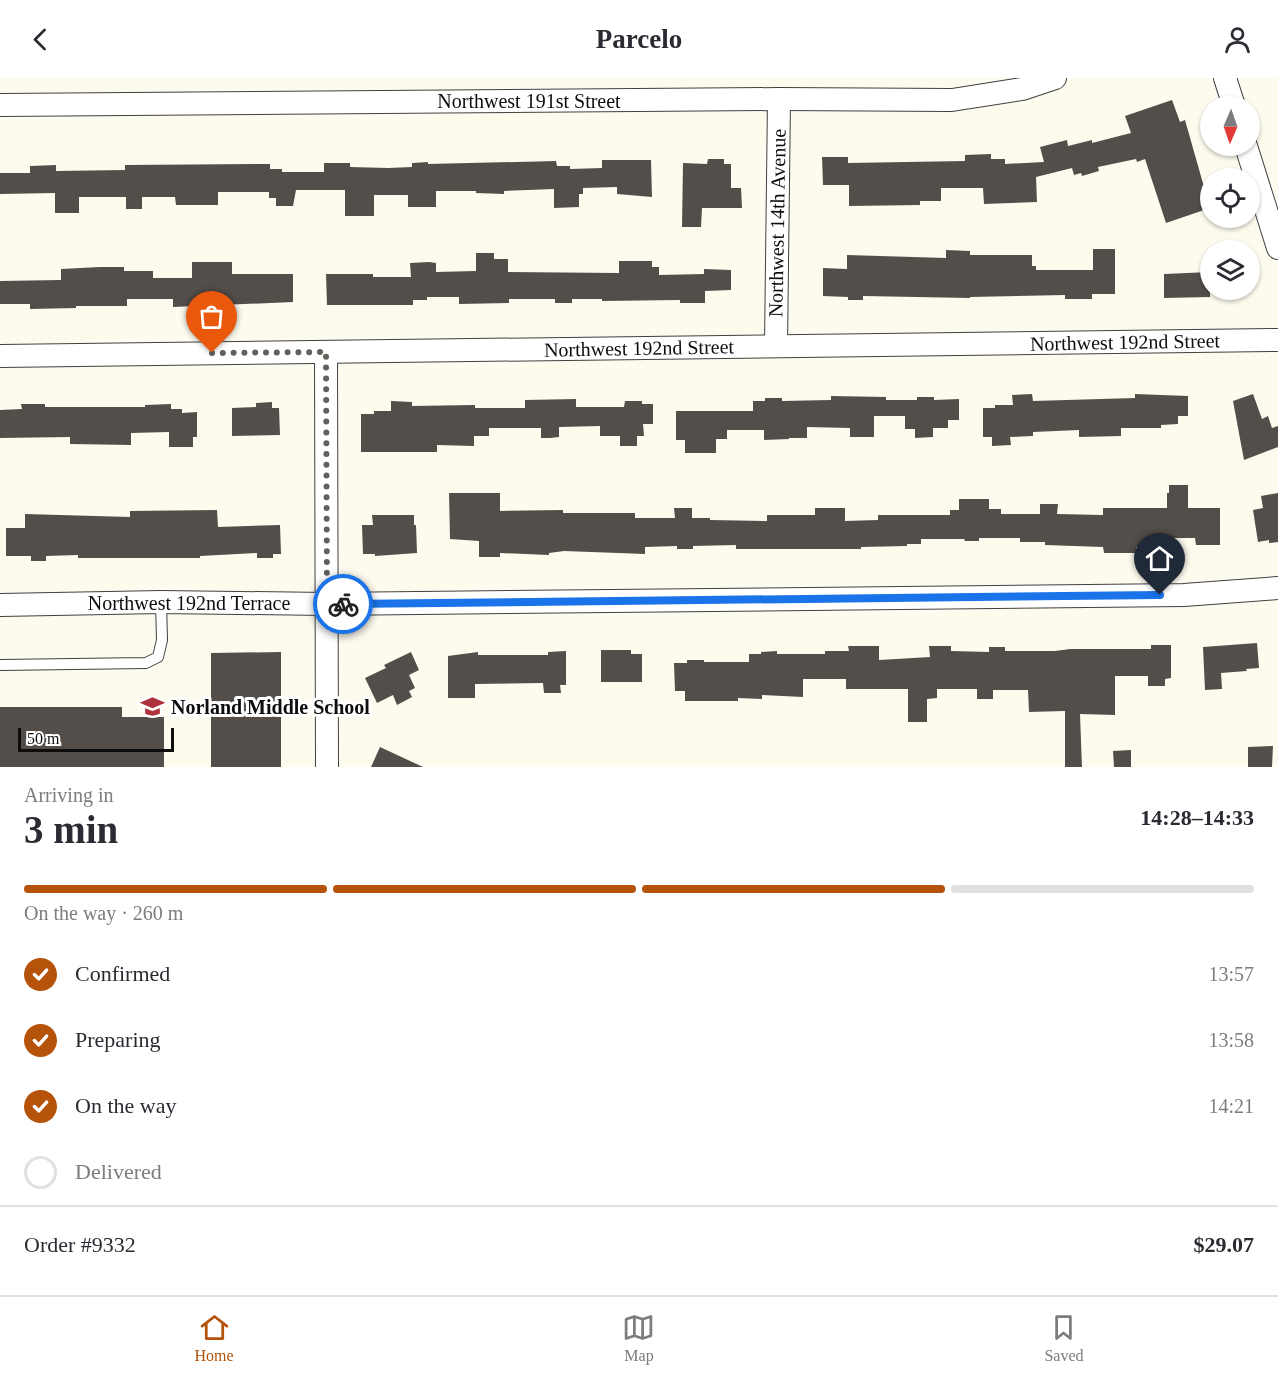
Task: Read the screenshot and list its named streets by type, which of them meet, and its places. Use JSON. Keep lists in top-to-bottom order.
{
  "streets": {
    "street": [
      "Northwest 191st Street",
      "Northwest 14th Avenue",
      "Northwest 192nd Street",
      "Northwest 192nd Terrace"
    ]
  },
  "crossings": [
    ["Northwest 191st Street", "Northwest 14th Avenue"],
    ["Northwest 14th Avenue", "Northwest 192nd Street"]
  ],
  "places": {
    "school or university": ["Norland Middle School"]
  },
  "scale_bar": "50 m",
  "north": "bottom",
  "page": {
    "header": "Parcelo",
    "scale": "50 m",
    "heading": ["3 min", "Arriving in", "14:28–14:33"],
    "panel": ["Order #9332", "$29.07"],
    "bar": "On the way · 260 m",
    "list": [
      ["Confirmed", "13:57"],
      ["Preparing", "13:58"],
      ["On the way", "14:21"],
      "Delivered"
    ],
    "tabs": ["Home", "Map", "Saved"]
  }
}
